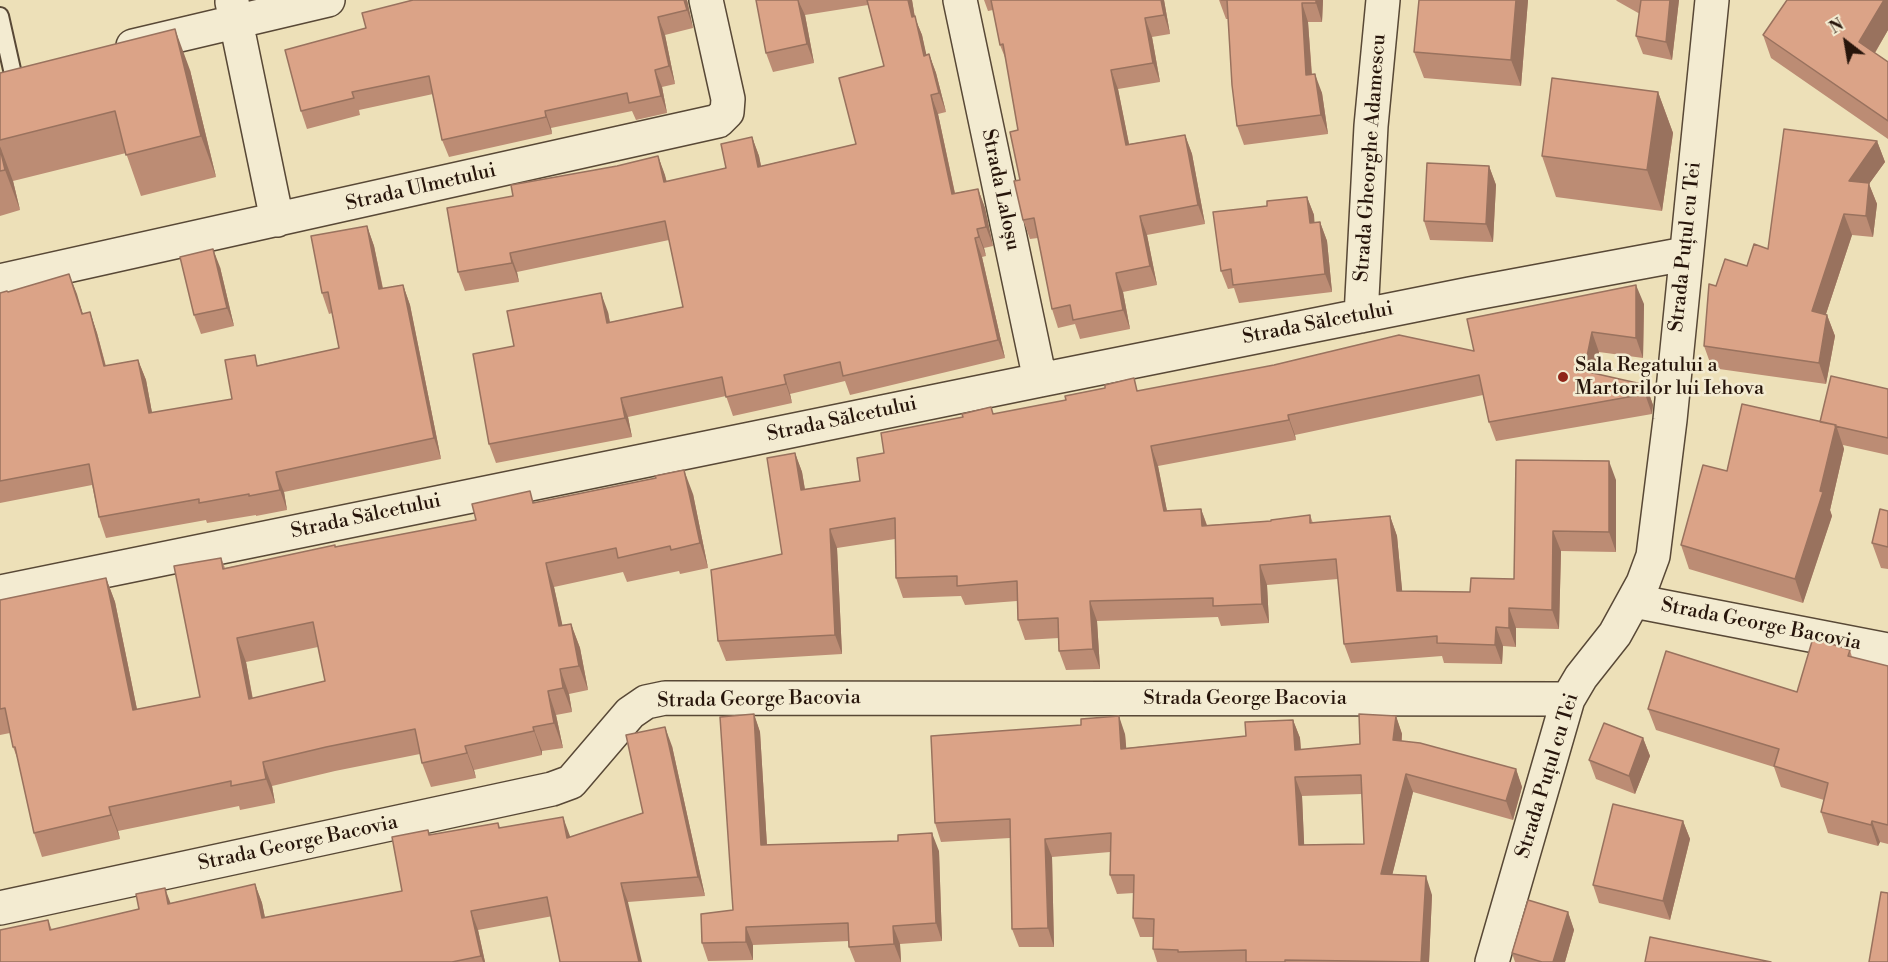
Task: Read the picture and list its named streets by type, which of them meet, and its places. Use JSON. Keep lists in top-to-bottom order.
{
  "streets": {
    "street": [
      "Strada Gheorghe Adamescu",
      "Strada Ulmetului",
      "Strada Laloșu",
      "Strada Puțul cu Tei",
      "Strada Sălcetului",
      "Strada George Bacovia"
    ]
  },
  "crossings": [
    ["Strada Gheorghe Adamescu", "Strada Sălcetului"],
    ["Strada Laloșu", "Strada Sălcetului"],
    ["Strada Puțul cu Tei", "Strada Sălcetului"],
    ["Strada Puțul cu Tei", "Strada George Bacovia"]
  ],
  "places": ["Sala Regatului a Martorilor lui Iehova"],
  "north": "top left"
}
